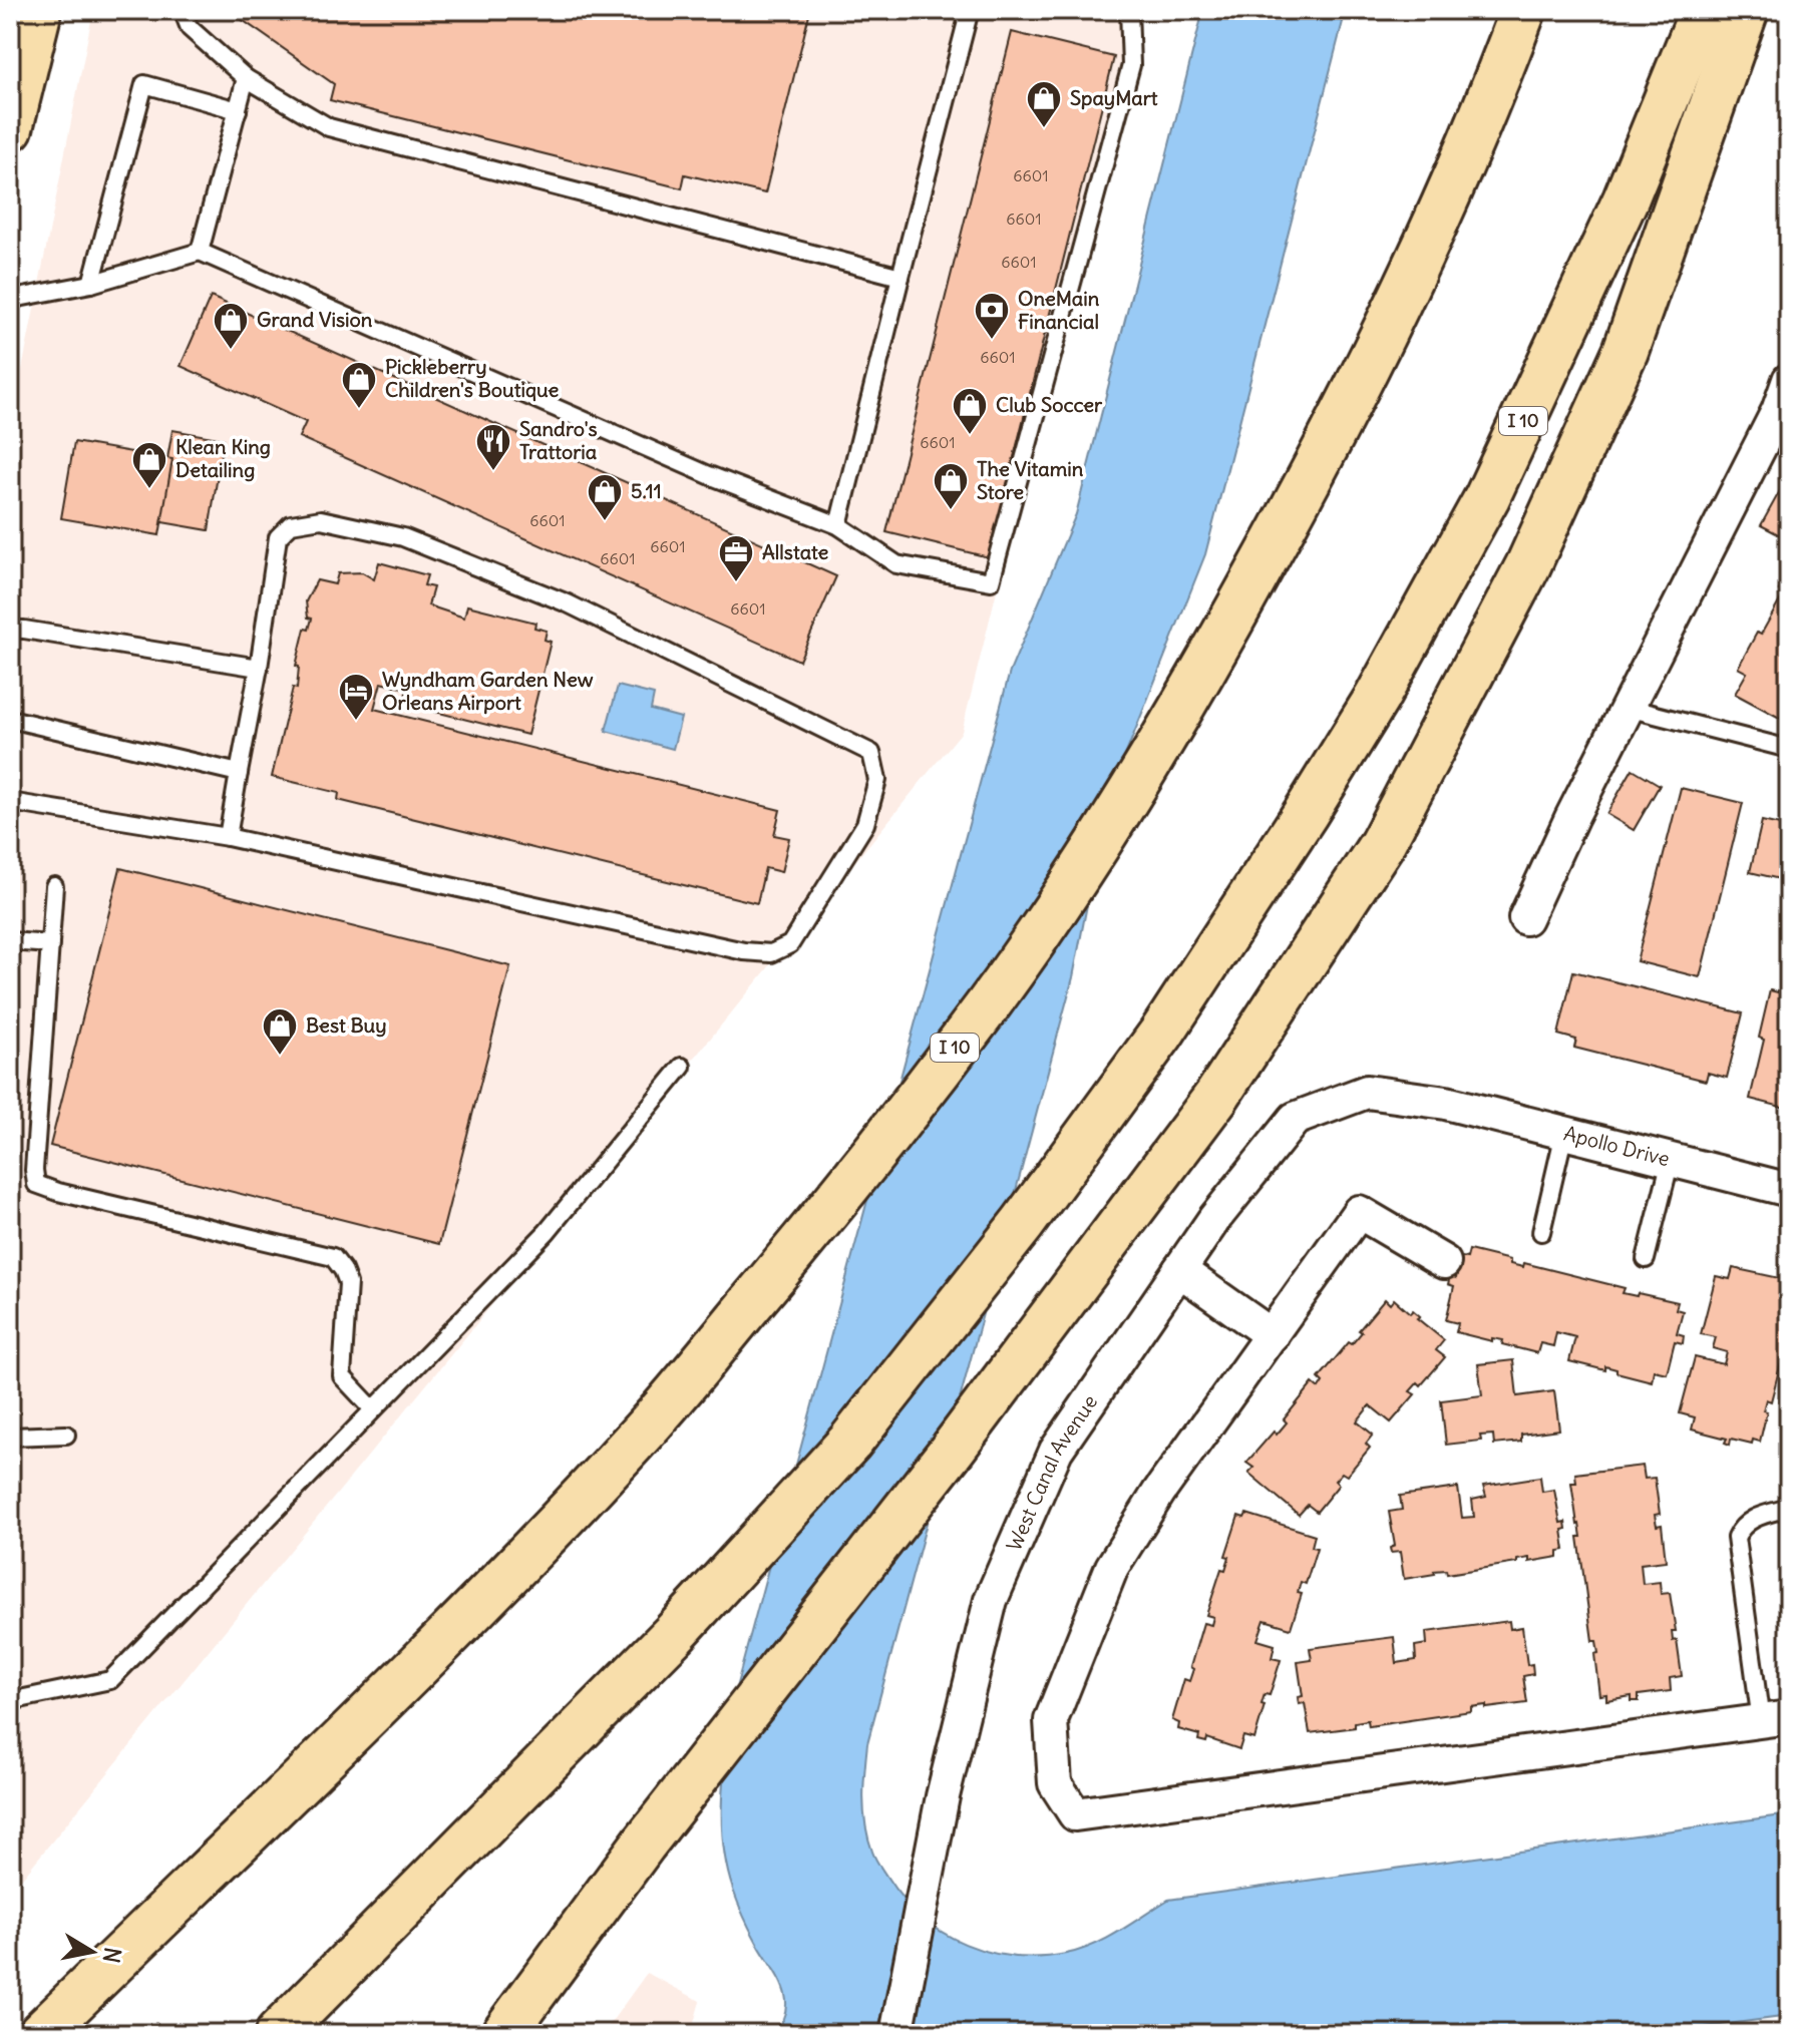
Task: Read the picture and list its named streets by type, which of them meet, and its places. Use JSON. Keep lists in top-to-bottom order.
{
  "streets": {
    "main road": ["I 10"],
    "street": ["Apollo Drive", "West Canal Avenue"]
  },
  "crossings": [
    ["Apollo Drive", "West Canal Avenue"]
  ],
  "places": {
    "shop": [
      "SpayMart",
      "Grand Vision",
      "Pickleberry Children's Boutique",
      "Club Soccer",
      "Klean King Detailing",
      "The Vitamin Store",
      "5.11",
      "Best Buy"
    ],
    "bank": ["OneMain Financial"],
    "restaurant": ["Sandro's Trattoria"],
    "office": ["Allstate"],
    "hotel": ["Wyndham Garden New Orleans Airport"]
  },
  "house_numbers": [
    "6601",
    "6601",
    "6601",
    "6601",
    "6601",
    "6601",
    "6601",
    "6601",
    "6601"
  ],
  "north": "right"
}
